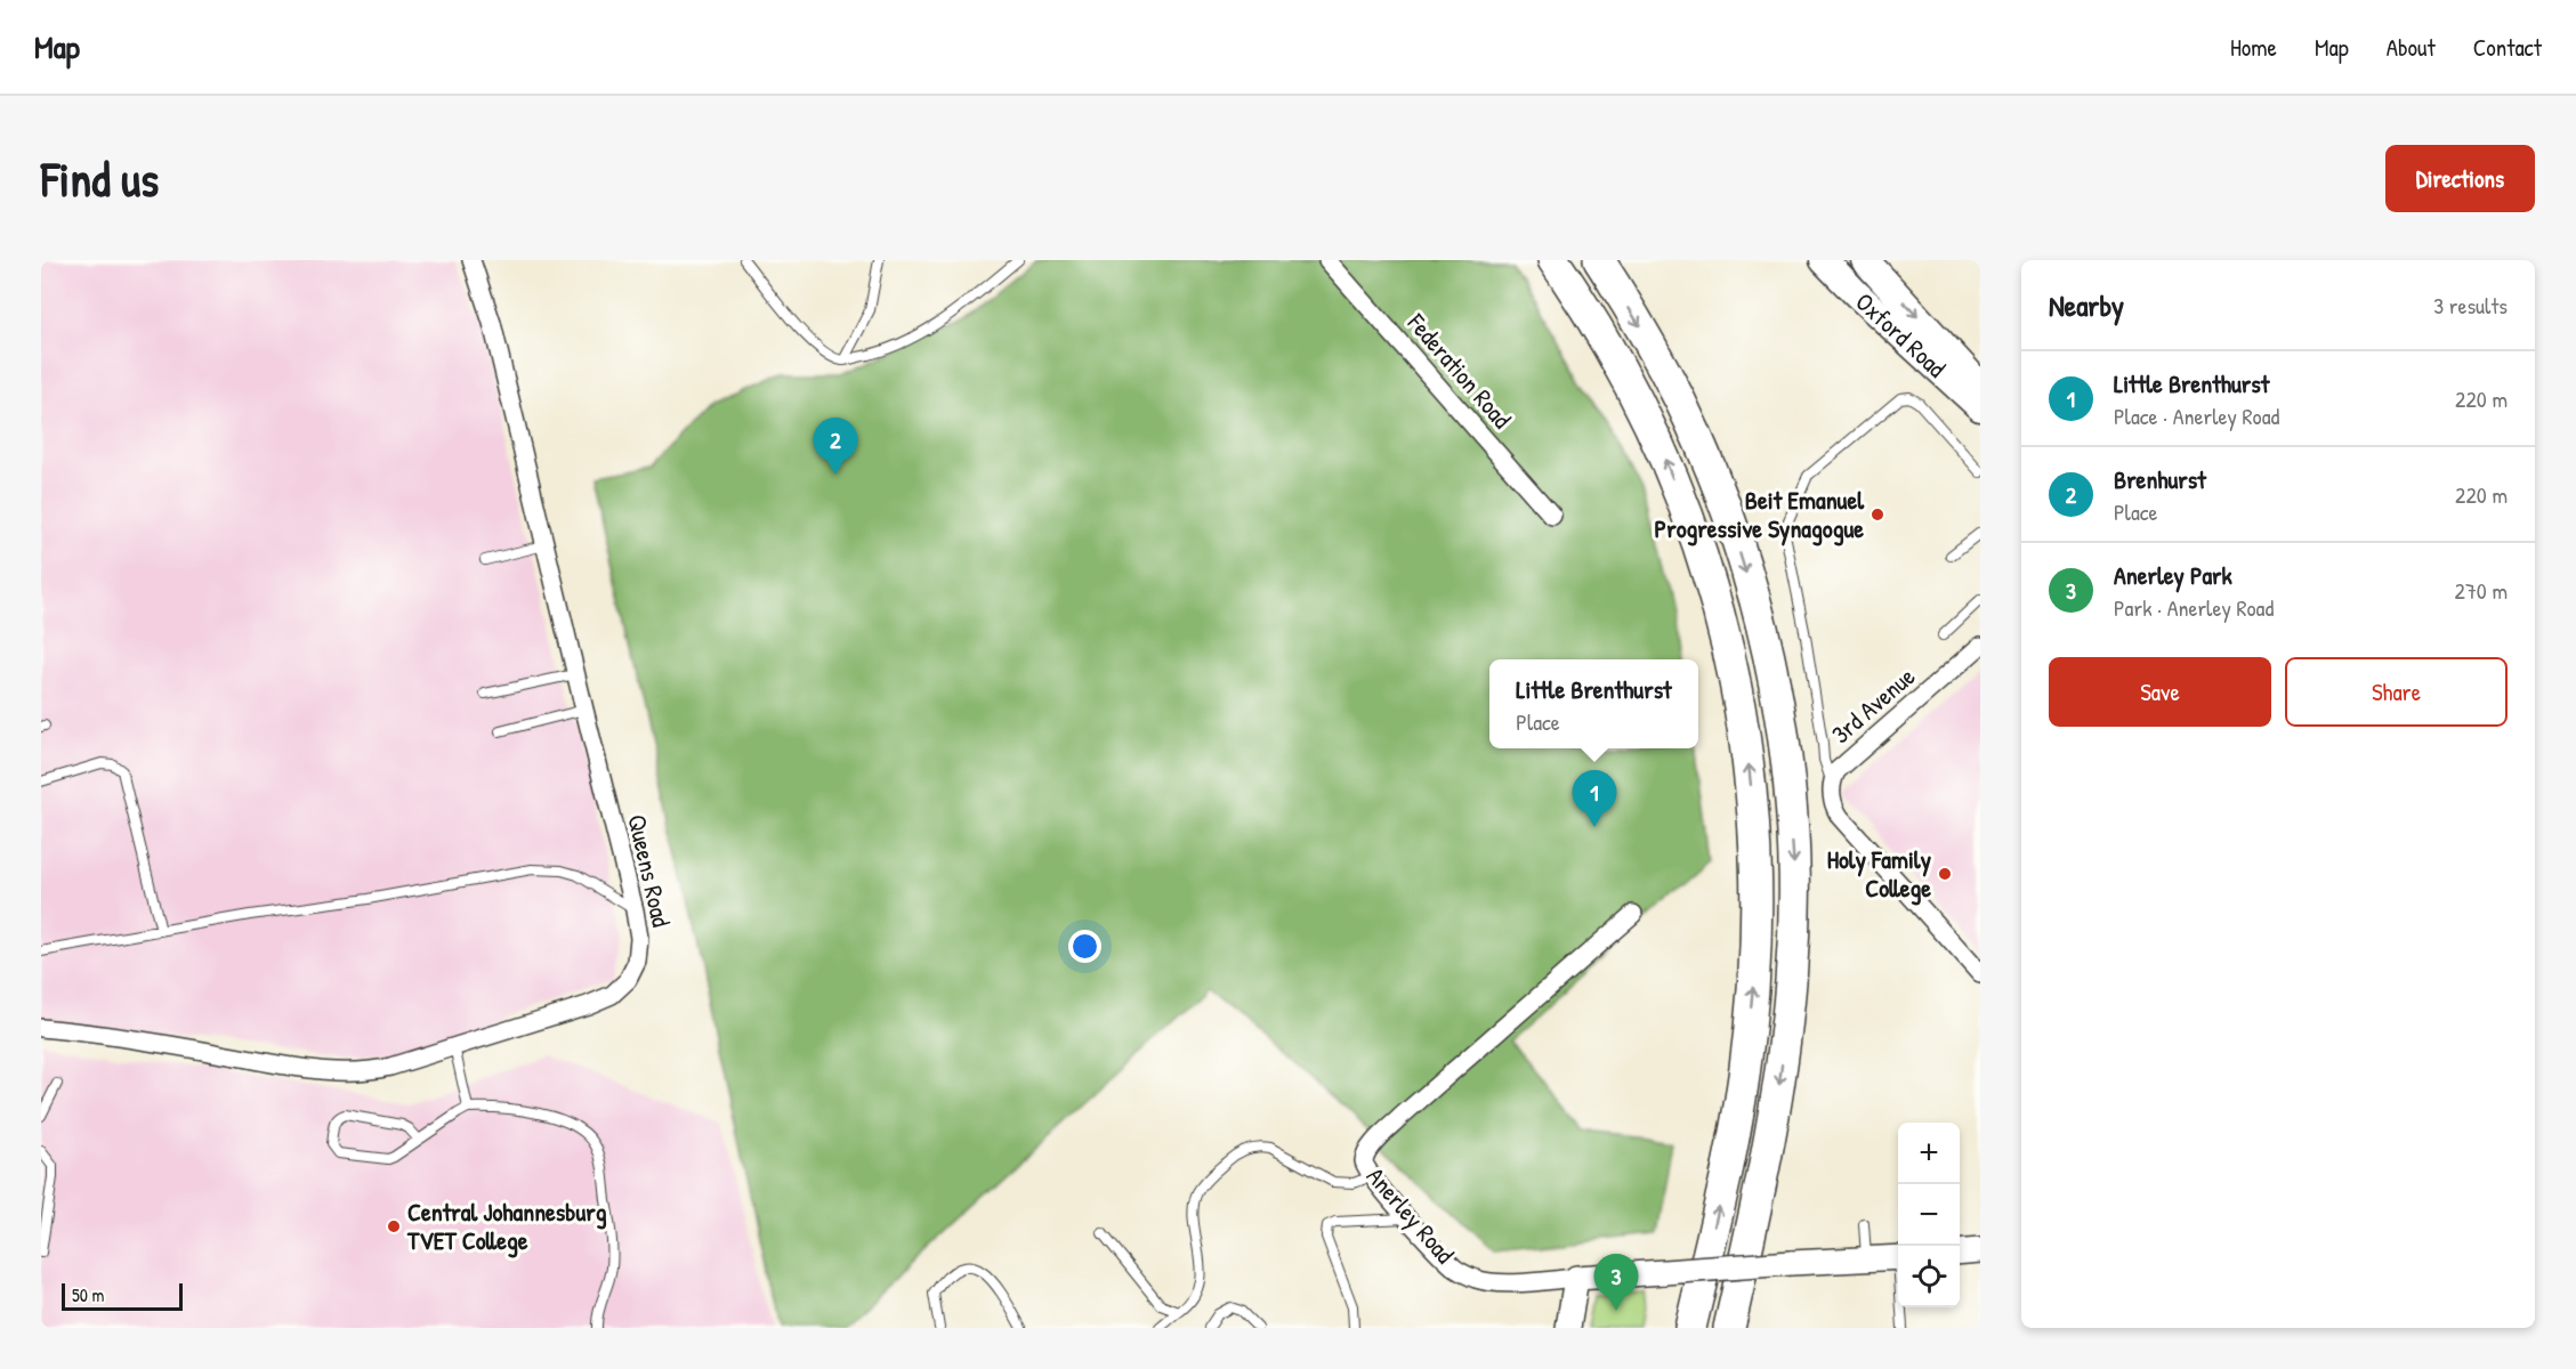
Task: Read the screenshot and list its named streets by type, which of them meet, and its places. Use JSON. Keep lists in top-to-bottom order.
{
  "streets": {
    "main road": ["Oxford Road"],
    "street": [
      "Federation Road",
      "3rd Avenue",
      "Queens Road",
      "Anerley Road"
    ]
  },
  "places": ["Beit Emanuel Progressive Synagogue", "Holy Family College", "Central Johannesburg TVET College"],
  "scale_bar": "50 m",
  "page": {
    "header": "Map",
    "nav": [
      "Home",
      "Map",
      "About",
      "Contact"
    ],
    "buttons": [
      "Directions",
      ["Save", "Share"]
    ],
    "title": "Find us",
    "heading": ["Nearby", "3 results"],
    "list": [
      {
        "mark": "1",
        "name": "Little Brenthurst",
        "note": "Place · Anerley Road",
        "value": "220 m"
      },
      {
        "mark": "2",
        "name": "Brenhurst",
        "note": "Place",
        "value": "220 m"
      },
      {
        "mark": "3",
        "name": "Anerley Park",
        "note": "Park · Anerley Road",
        "value": "270 m"
      }
    ],
    "pins": ["2", "1", "3"],
    "popup": ["Little Brenthurst", "Place"],
    "map_buttons": ["+", "−"],
    "scale": "50 m"
  }
}
